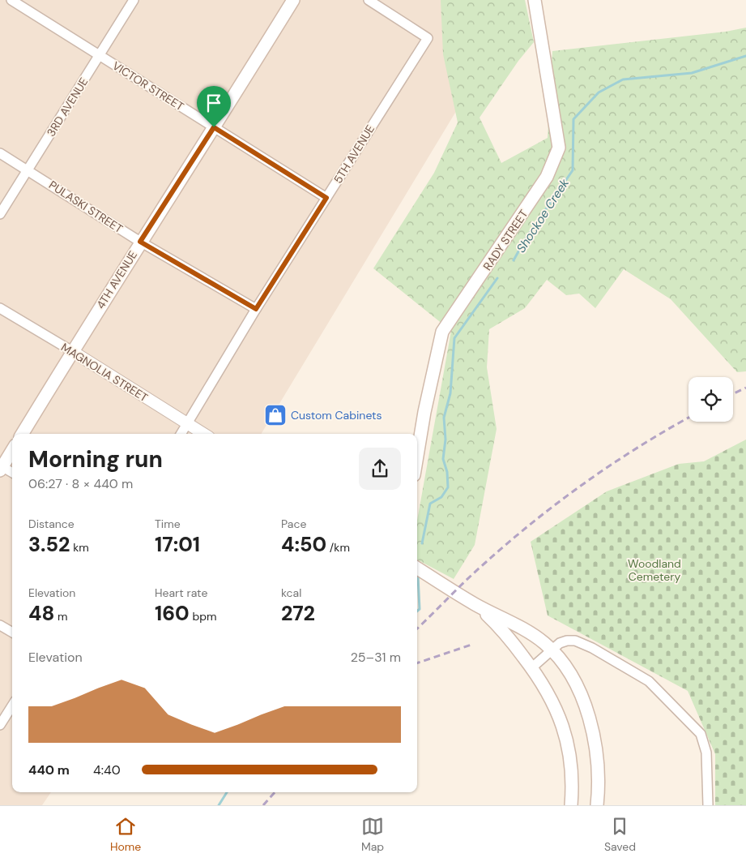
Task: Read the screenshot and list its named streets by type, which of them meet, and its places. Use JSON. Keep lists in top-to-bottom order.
{
  "streets": {
    "main road": ["RADY STREET", "4TH AVENUE"],
    "street": [
      "VICTOR STREET",
      "3RD AVENUE",
      "5TH AVENUE",
      "PULASKI STREET",
      "MAGNOLIA STREET"
    ]
  },
  "crossings": [
    ["VICTOR STREET", "3RD AVENUE"],
    ["VICTOR STREET", "5TH AVENUE"],
    ["VICTOR STREET", "4TH AVENUE"],
    ["3RD AVENUE", "PULASKI STREET"],
    ["5TH AVENUE", "PULASKI STREET"],
    ["5TH AVENUE", "MAGNOLIA STREET"],
    ["PULASKI STREET", "4TH AVENUE"],
    ["4TH AVENUE", "MAGNOLIA STREET"]
  ],
  "water": ["Shockoe Creek"],
  "parks": ["Woodland Cemetery"],
  "places": {
    "shop": ["Custom Cabinets"]
  },
  "page": {
    "heading": ["Morning run", "06:27 · 8 × 440 m"],
    "stats": [
      ["Distance", "3.52 km"],
      ["Time", "17:01"],
      ["Pace", "4:50 /km"],
      ["Elevation", "48 m"],
      ["Heart rate", "160 bpm"],
      ["kcal", "272"]
    ],
    "chart": ["Elevation", "25–31 m"],
    "list": [
      {
        "name": "440 m",
        "note": "4:40"
      }
    ],
    "tabs": ["Home", "Map", "Saved"]
  }
}
